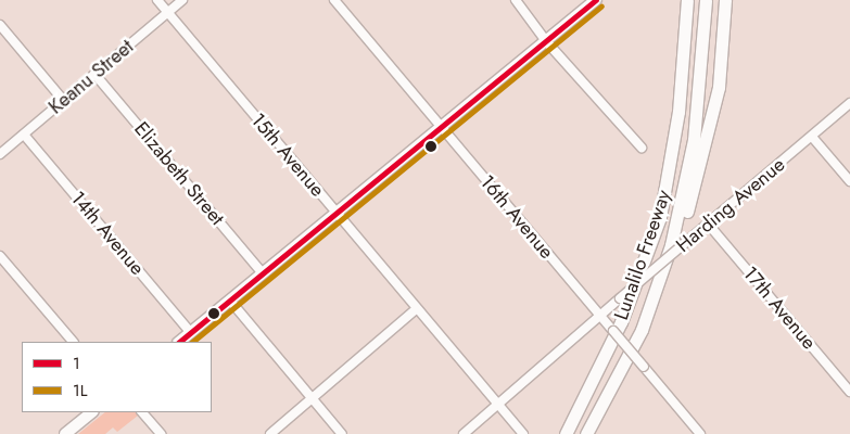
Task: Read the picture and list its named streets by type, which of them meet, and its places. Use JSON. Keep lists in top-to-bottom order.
{
  "streets": {
    "highway": ["Lunalilo Freeway"],
    "street": [
      "Keanu Street",
      "15th Avenue",
      "Elizabeth Street",
      "Harding Avenue",
      "16th Avenue",
      "14th Avenue",
      "17th Avenue"
    ]
  },
  "crossings": [
    ["Keanu Street", "15th Avenue"],
    ["Keanu Street", "Elizabeth Street"],
    ["Keanu Street", "14th Avenue"],
    ["15th Avenue", "Harding Avenue"],
    ["Harding Avenue", "16th Avenue"],
    ["Harding Avenue", "17th Avenue"]
  ],
  "lines": ["transit line 1", "transit line 1L"],
  "legend": ["1", "1L"]
}
